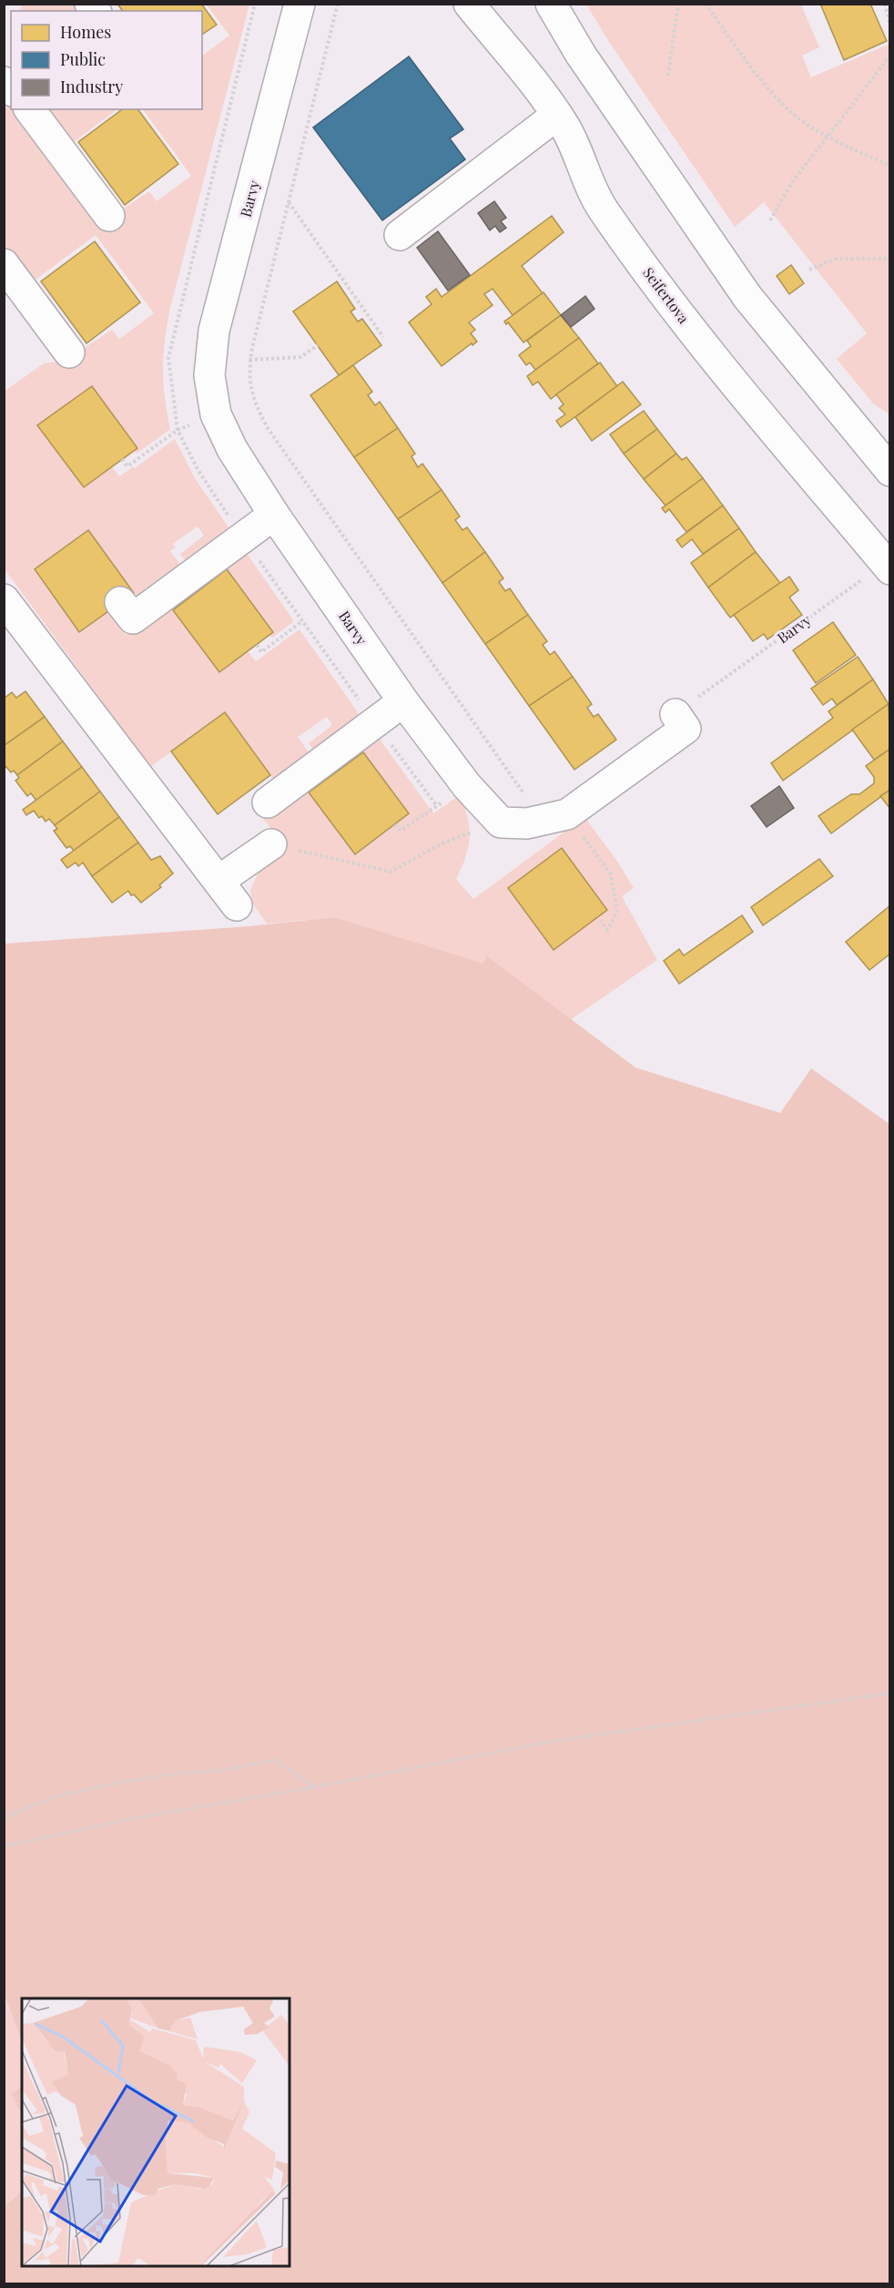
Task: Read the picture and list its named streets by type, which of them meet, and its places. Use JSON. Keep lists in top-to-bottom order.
{
  "streets": {
    "street": ["Barvy", "Seifertova"]
  },
  "legend": ["Homes", "Public", "Industry"]
}
